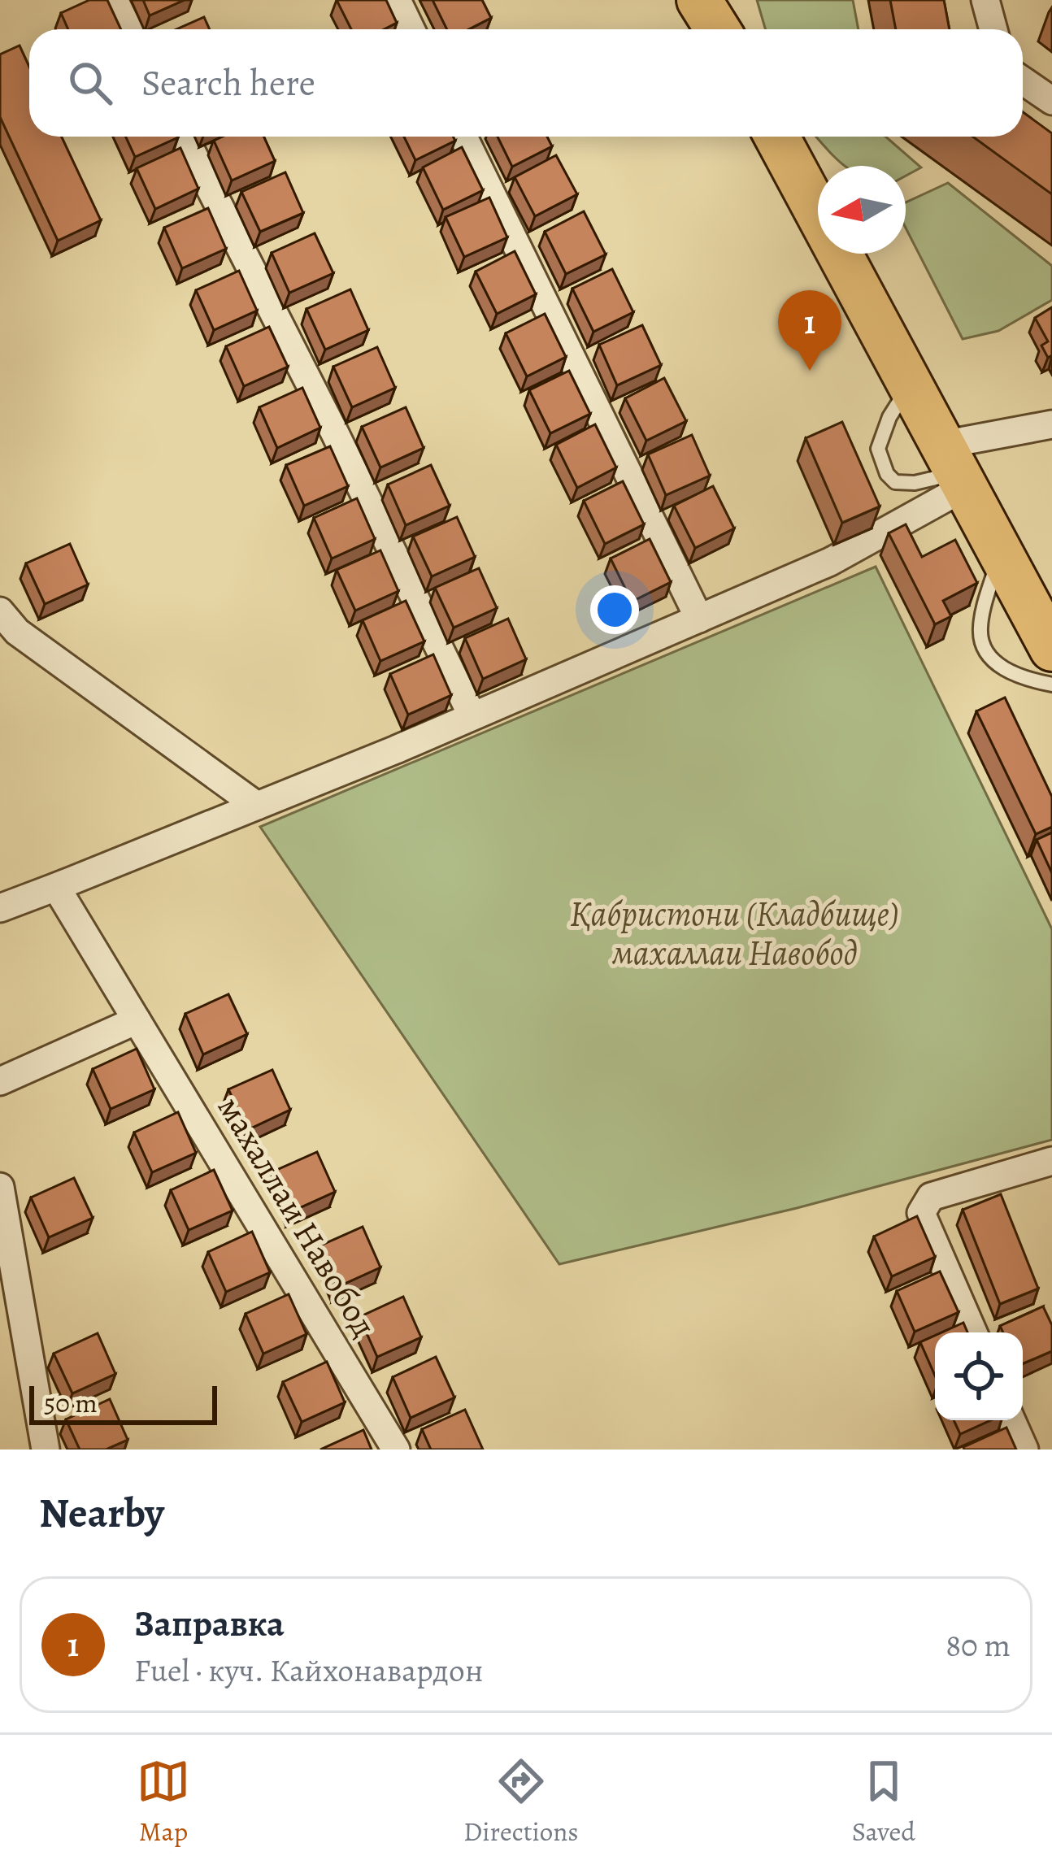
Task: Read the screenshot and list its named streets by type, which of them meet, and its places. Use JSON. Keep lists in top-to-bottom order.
{
  "streets": {
    "street": ["махаллаи Навобод"]
  },
  "parks": ["Қабристони (Кладбище) махаллаи Навобод"],
  "scale_bar": "50 m",
  "north": "left",
  "page": {
    "search": "Search here",
    "pins": "1",
    "scale": "50 m",
    "heading": "Nearby",
    "list": [
      {
        "mark": "1",
        "name": "Заправка",
        "note": "Fuel · куч. Кайхонавардон",
        "value": "80 m"
      }
    ],
    "nav": ["Map", "Directions", "Saved"]
  }
}
